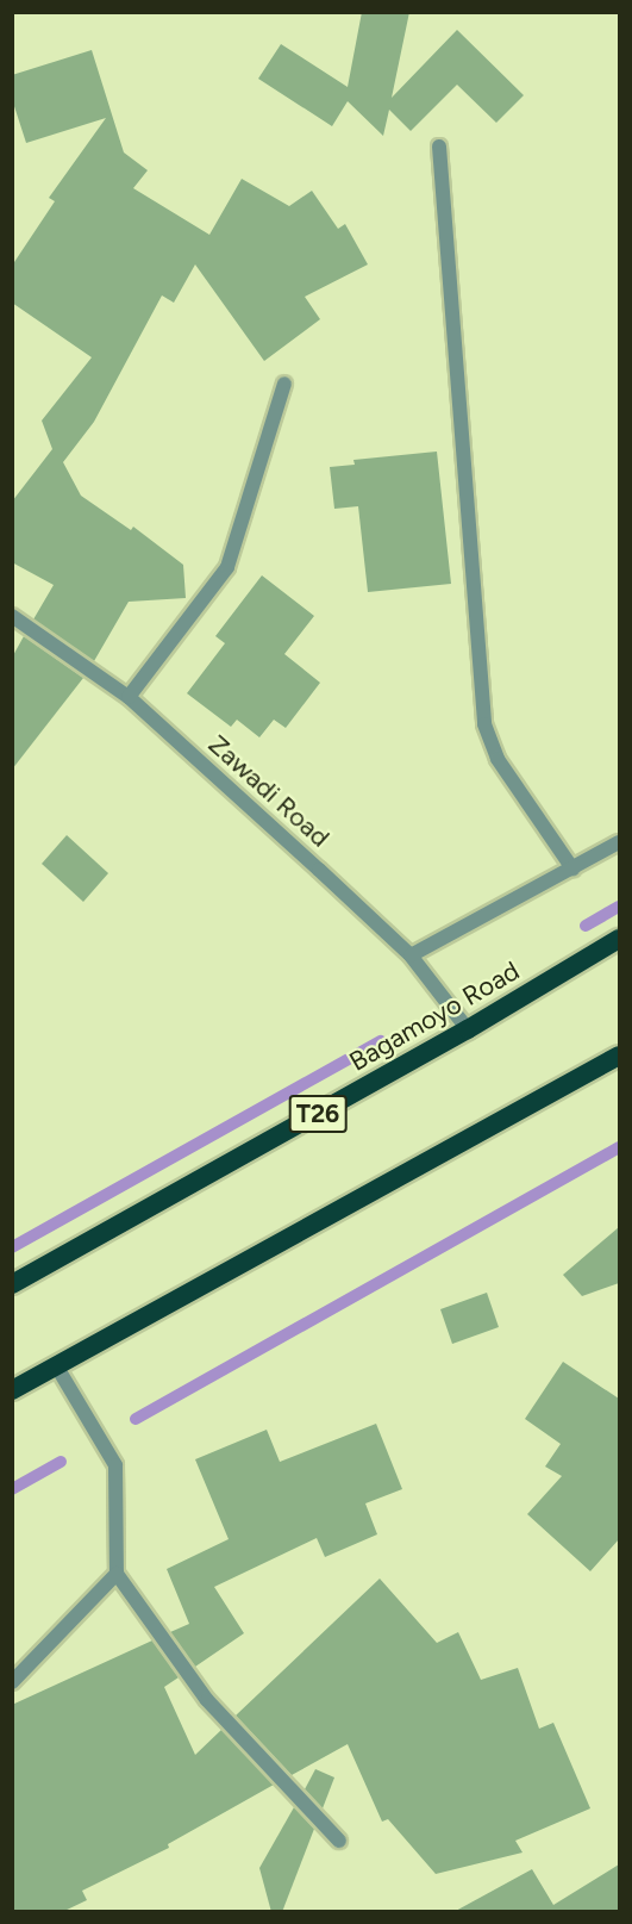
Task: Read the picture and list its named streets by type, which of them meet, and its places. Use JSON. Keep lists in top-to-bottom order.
{
  "streets": {
    "highway": ["Bagamoyo Road", "T26"],
    "street": ["Zawadi Road"]
  },
  "crossings": [
    ["Zawadi Road", "Bagamoyo Road"]
  ]
}
